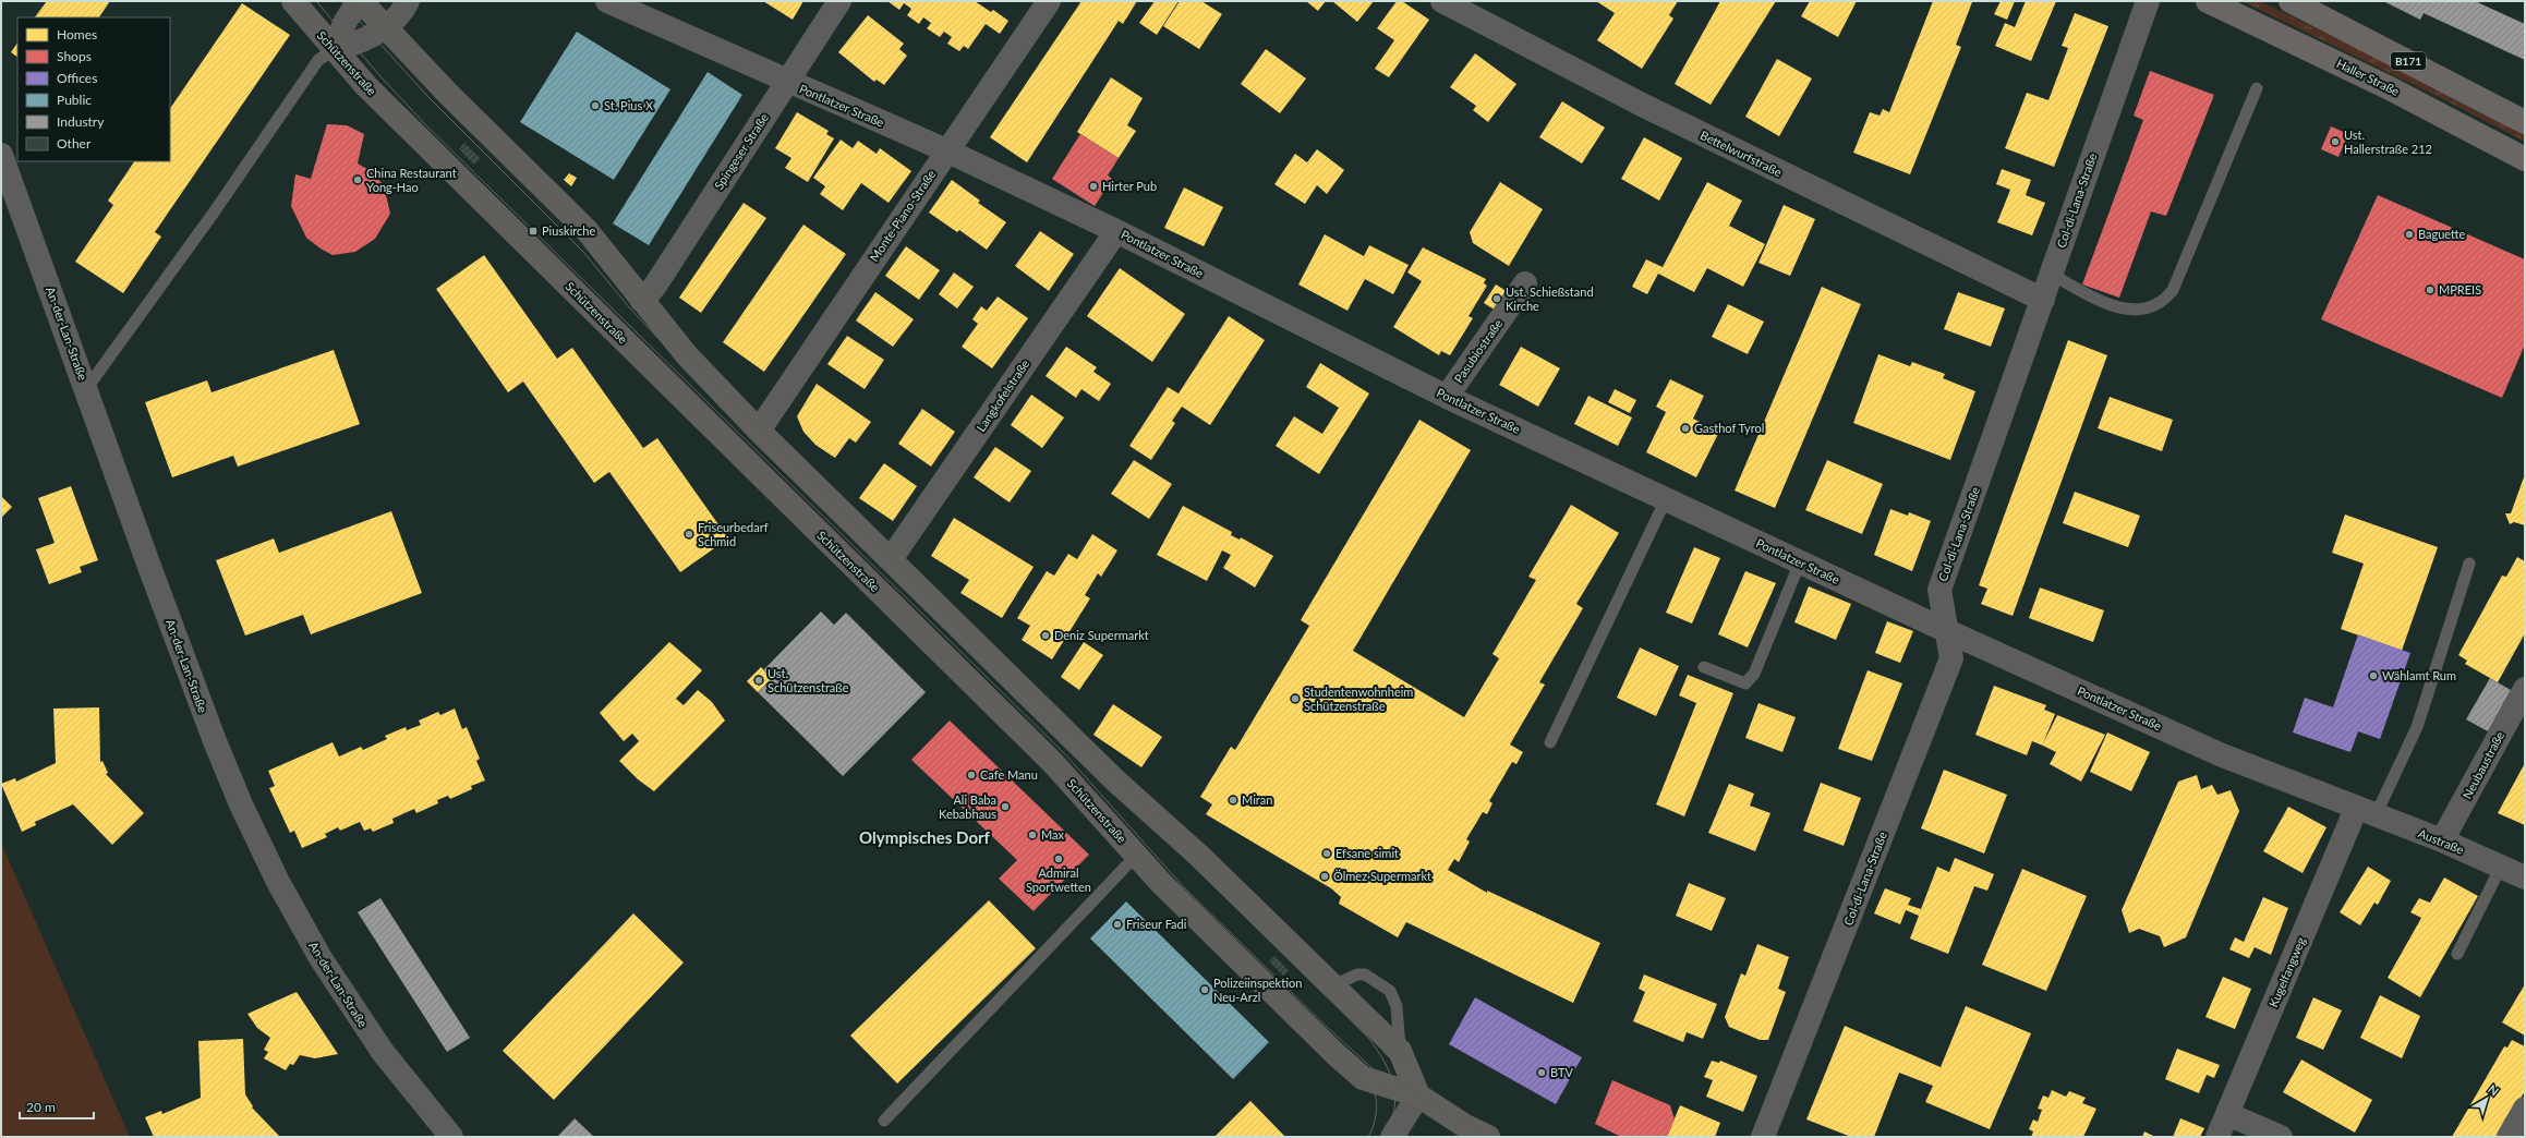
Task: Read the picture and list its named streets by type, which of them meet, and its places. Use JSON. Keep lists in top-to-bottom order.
{
  "streets": {
    "main road": ["B171", "Haller Straße"],
    "street": [
      "Schützenstraße",
      "Pontlatzer Straße",
      "Spingeser Straße",
      "Bettelwurfstraße",
      "Col-di-Lana-Straße",
      "Monte-Piano-Straße",
      "An-der-Lan-Straße",
      "Pasubiostraße",
      "Langkofelstraße",
      "Neubaustraße",
      "Austraße",
      "Kugelfangweg"
    ]
  },
  "crossings": [
    ["Pontlatzer Straße", "Spingeser Straße"],
    ["Pontlatzer Straße", "Col-di-Lana-Straße"],
    ["Pontlatzer Straße", "Monte-Piano-Straße"],
    ["Pontlatzer Straße", "Pasubiostraße"],
    ["Pontlatzer Straße", "Langkofelstraße"],
    ["Pontlatzer Straße", "Austraße"],
    ["Pontlatzer Straße", "Kugelfangweg"],
    ["Bettelwurfstraße", "Col-di-Lana-Straße"],
    ["Neubaustraße", "Austraße"],
    ["Austraße", "Kugelfangweg"]
  ],
  "districts": ["Olympisches Dorf"],
  "places": {
    "other": [
      "St. Pius X",
      "Ust. Hallerstraße 212",
      "China Restaurant Yong-Hao",
      "Hirter Pub",
      "Baguette",
      "MPREIS",
      "Ust. Schießstand Kirche",
      "Gasthof Tyrol",
      "Friseurbedarf Schmid",
      "Deniz Supermarkt",
      "Wählamt Rum",
      "Ust. Schützenstraße",
      "Studentenwohnheim Schützenstraße",
      "Cafe Manu",
      "Miran",
      "Ali Baba Kebabhaus",
      "Max",
      "Efsane simit",
      "Admiral Sportwetten",
      "Ölmez Supermarkt",
      "Friseur Fadi",
      "Polizeiinspektion Neu-Arzl",
      "BTV"
    ],
    "transit": ["Piuskirche"]
  },
  "legend": [
    "Homes",
    "Shops",
    "Offices",
    "Public",
    "Industry",
    "Other"
  ],
  "scale_bar": "20 m",
  "north": "top right"
}
